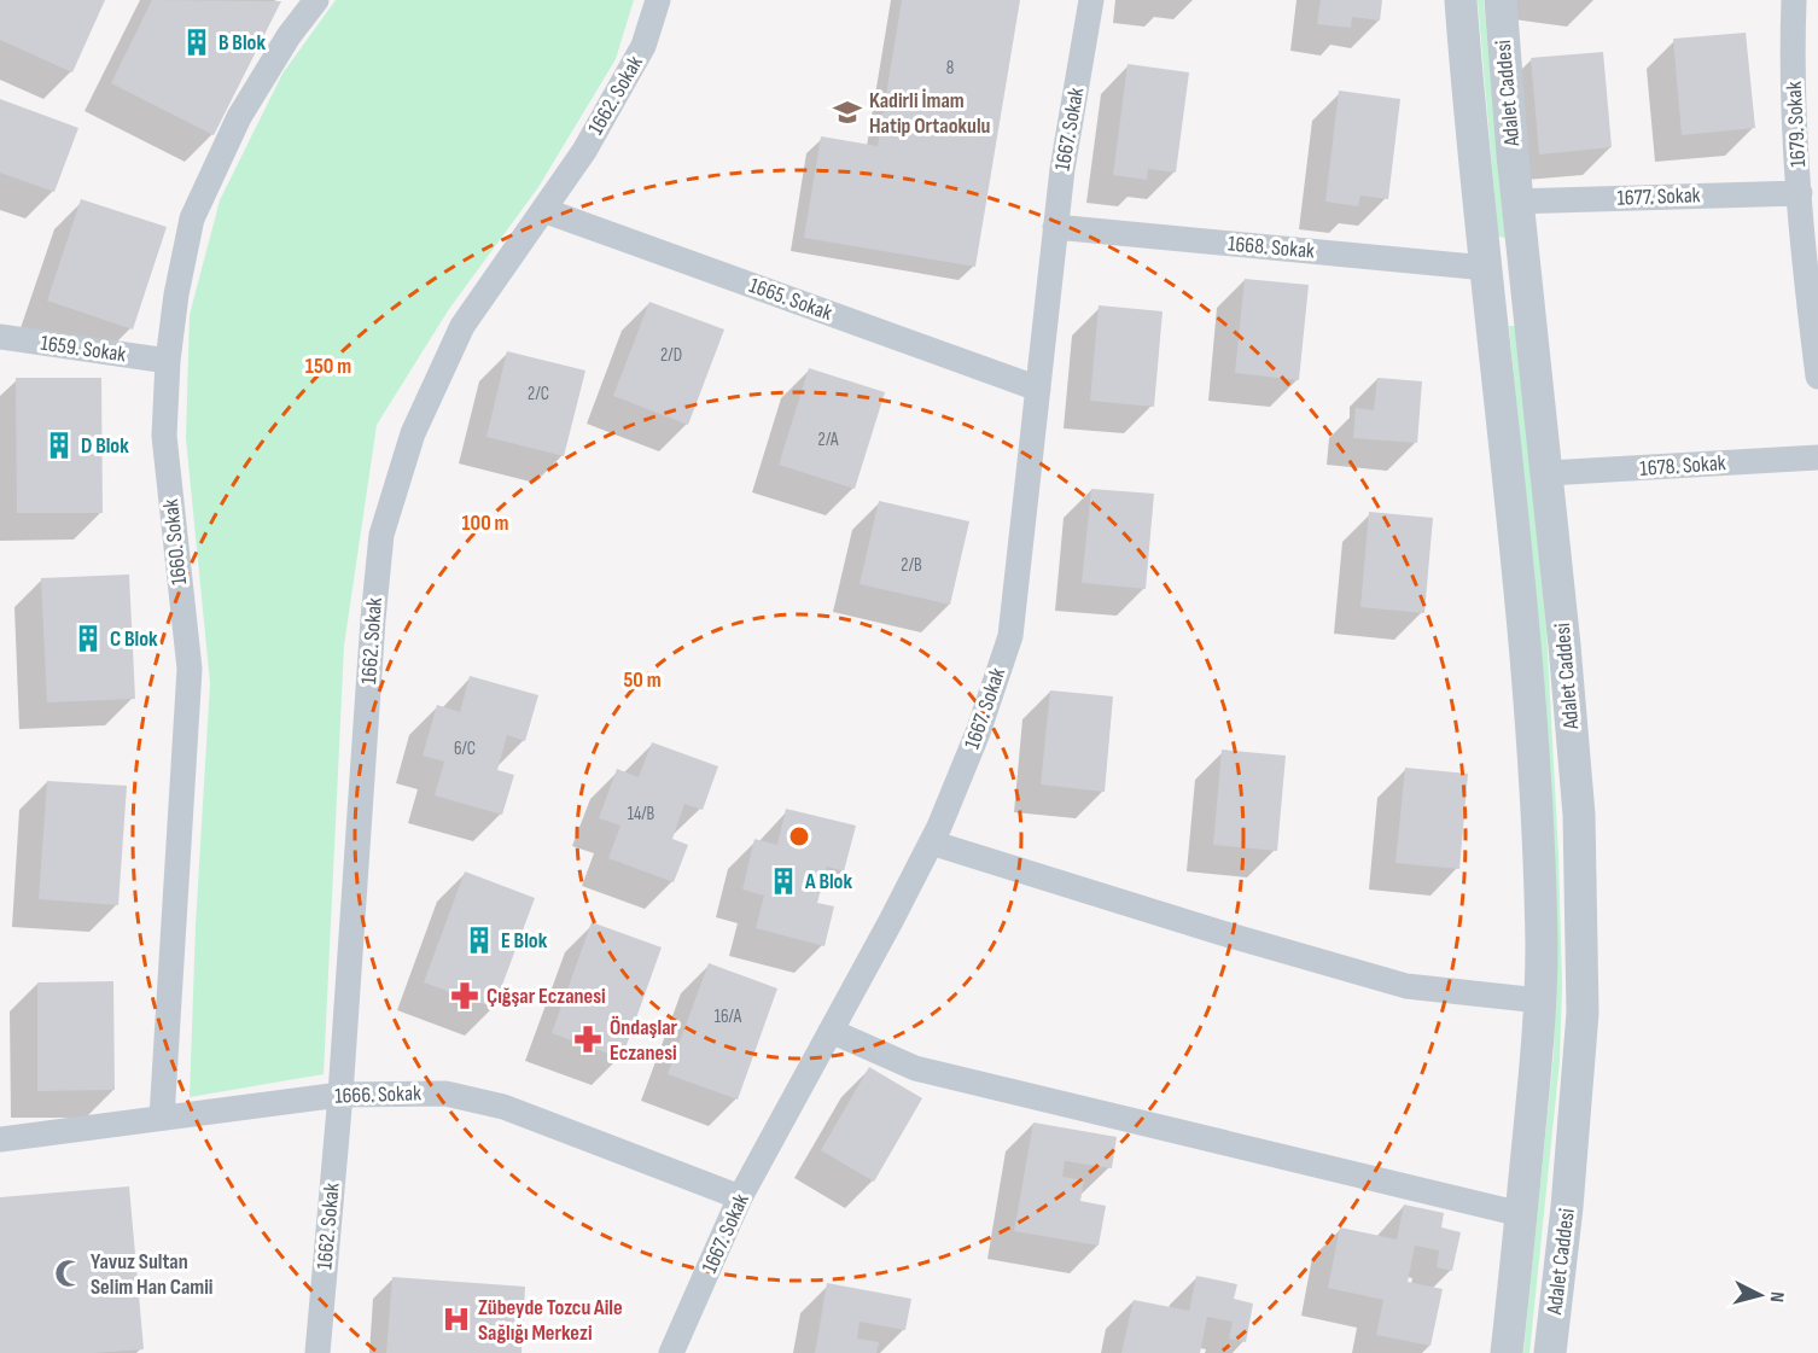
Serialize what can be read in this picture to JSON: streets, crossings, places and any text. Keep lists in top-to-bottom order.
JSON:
{
  "streets": {
    "street": [
      "Adalet Caddesi",
      "1662. Sokak",
      "1679. Sokak",
      "1667. Sokak",
      "1677. Sokak",
      "1668. Sokak",
      "1665. Sokak",
      "1659. Sokak",
      "1678. Sokak",
      "1660. Sokak",
      "1666. Sokak"
    ]
  },
  "crossings": [
    ["Adalet Caddesi", "1677. Sokak"],
    ["Adalet Caddesi", "1678. Sokak"],
    ["1662. Sokak", "1665. Sokak"],
    ["1662. Sokak", "1666. Sokak"],
    ["1679. Sokak", "1677. Sokak"],
    ["1667. Sokak", "1668. Sokak"],
    ["1667. Sokak", "1665. Sokak"],
    ["1667. Sokak", "1666. Sokak"],
    ["1659. Sokak", "1660. Sokak"],
    ["1660. Sokak", "1666. Sokak"]
  ],
  "places": {
    "building": [
      "B Blok",
      "D Blok",
      "C Blok",
      "A Blok",
      "E Blok"
    ],
    "school or university": ["Kadirli İmam Hatip Ortaokulu"],
    "pharmacy": ["Çığşar Eczanesi", "Öndaşlar Eczanesi"],
    "mosque": ["Yavuz Sultan Selim Han Camii"],
    "hospital": ["Zübeyde Tozcu Aile Sağlığı Merkezi"]
  },
  "house_numbers": [
    "8",
    "2/D",
    "2/C",
    "2/A",
    "2/B",
    "6/C",
    "14/B",
    "16/A"
  ],
  "north": "right",
  "rings": ["150 m", "100 m", "50 m"]
}
